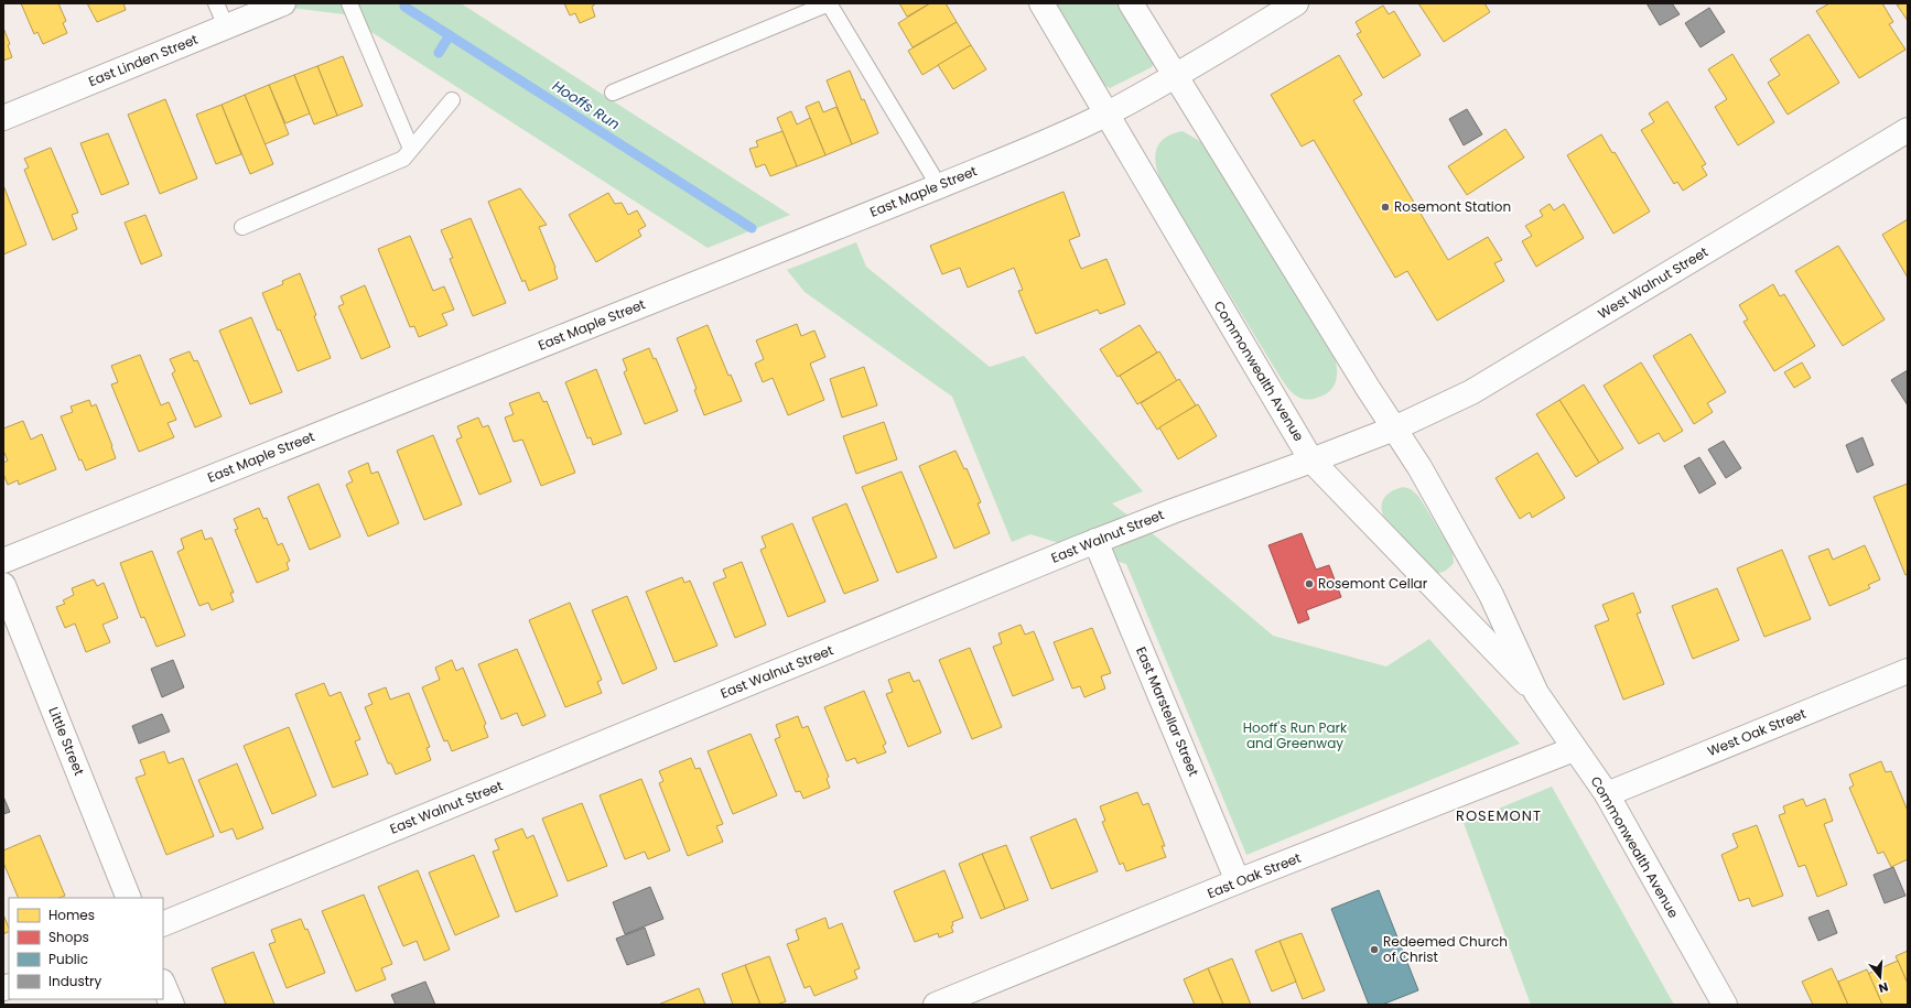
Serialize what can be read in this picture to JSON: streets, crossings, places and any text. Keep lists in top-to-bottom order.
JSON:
{
  "streets": {
    "street": [
      "East Linden Street",
      "East Maple Street",
      "West Walnut Street",
      "Commonwealth Avenue",
      "East Walnut Street",
      "East Marstellar Street",
      "West Oak Street",
      "Little Street",
      "East Oak Street"
    ]
  },
  "crossings": [
    ["East Maple Street", "Commonwealth Avenue"],
    ["West Walnut Street", "Commonwealth Avenue"],
    ["West Walnut Street", "East Walnut Street"],
    ["Commonwealth Avenue", "East Walnut Street"],
    ["Commonwealth Avenue", "West Oak Street"],
    ["Commonwealth Avenue", "East Oak Street"],
    ["East Walnut Street", "East Marstellar Street"],
    ["East Marstellar Street", "East Oak Street"]
  ],
  "districts": ["ROSEMONT"],
  "water": ["Hooffs Run"],
  "parks": ["Hooff's Run Park and Greenway"],
  "places": ["Rosemont Station", "Rosemont Cellar", "Redeemed Church of Christ"],
  "legend": [
    "Homes",
    "Shops",
    "Public",
    "Industry"
  ],
  "north": "bottom"
}
